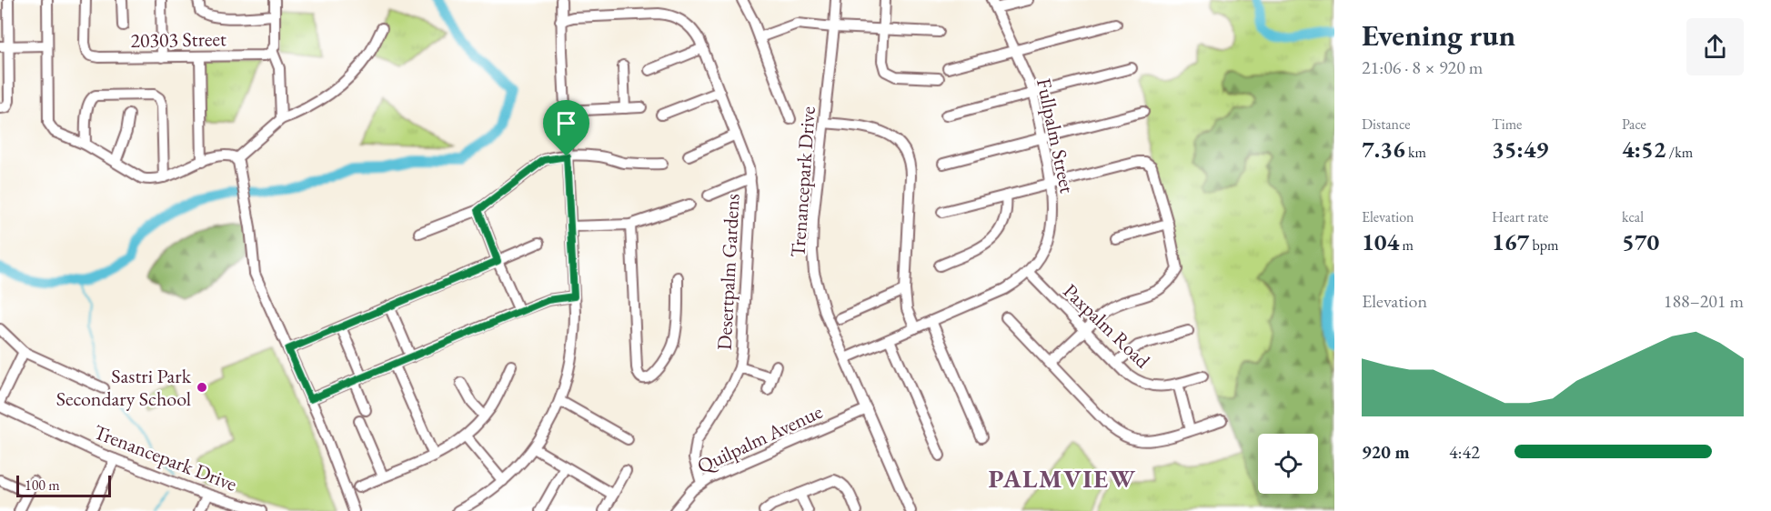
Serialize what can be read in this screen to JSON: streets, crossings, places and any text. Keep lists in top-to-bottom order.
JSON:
{
  "streets": {
    "street": [
      "20303 Street",
      "Fullpalm Street",
      "Trenancepark Drive",
      "Desertpalm Gardens",
      "Paxpalm Road",
      "Quilpalm Avenue"
    ]
  },
  "crossings": [
    ["Fullpalm Street", "Trenancepark Drive"],
    ["Fullpalm Street", "Paxpalm Road"],
    ["Trenancepark Drive", "Quilpalm Avenue"],
    ["Desertpalm Gardens", "Quilpalm Avenue"]
  ],
  "districts": ["PALMVIEW"],
  "places": ["Sastri Park Secondary School"],
  "scale_bar": "100 m",
  "page": {
    "heading": ["Evening run", "21:06 · 8 × 920 m"],
    "stats": [
      ["Distance", "7.36 km"],
      ["Time", "35:49"],
      ["Pace", "4:52 /km"],
      ["Elevation", "104 m"],
      ["Heart rate", "167 bpm"],
      ["kcal", "570"]
    ],
    "chart": ["Elevation", "188–201 m"],
    "list": [
      {
        "name": "920 m",
        "note": "4:42"
      }
    ],
    "scale": "100 m"
  }
}
